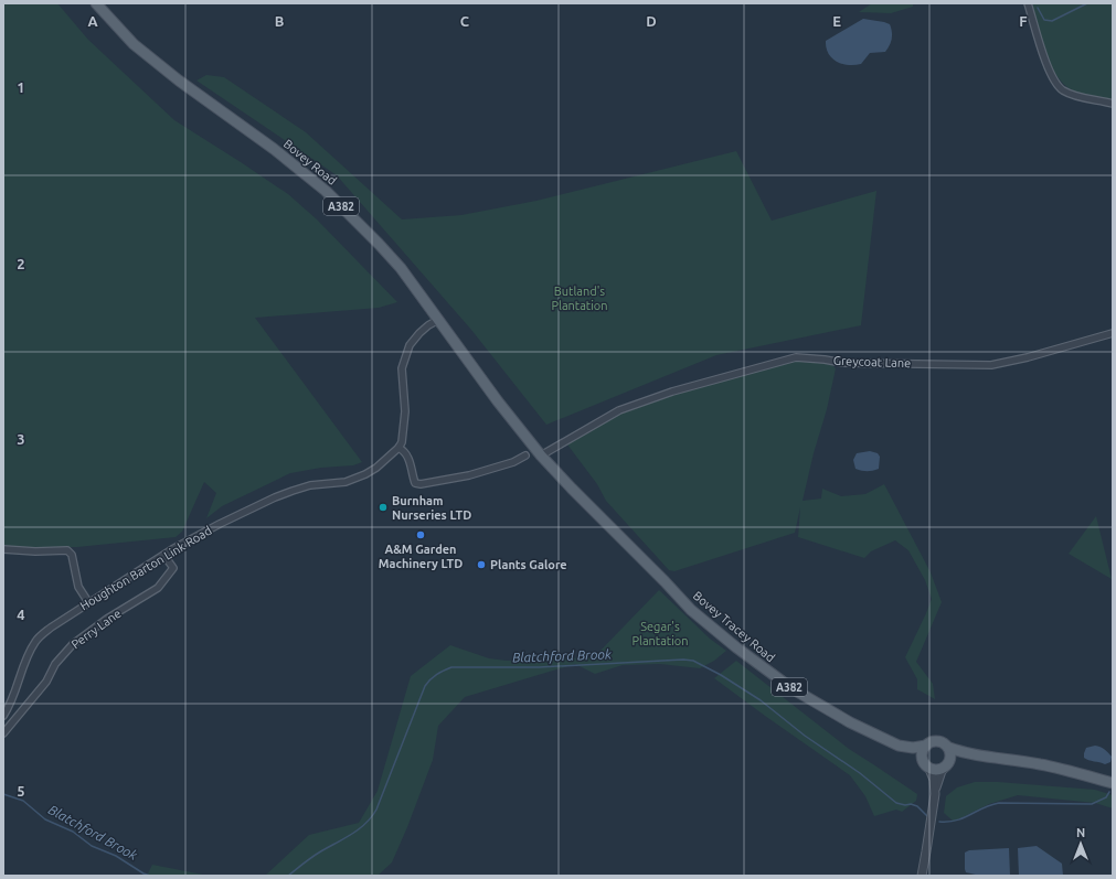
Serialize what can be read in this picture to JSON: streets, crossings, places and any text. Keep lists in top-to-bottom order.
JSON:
{
  "streets": {
    "main road": ["Bovey Road", "A382", "Bovey Tracey Road"],
    "street": ["Greycoat Lane", "Houghton Barton Link Road", "Perry Lane"]
  },
  "crossings": [
    ["Bovey Road", "Greycoat Lane"],
    ["Bovey Road", "Bovey Tracey Road"],
    ["Greycoat Lane", "Bovey Tracey Road"],
    ["Houghton Barton Link Road", "Perry Lane"]
  ],
  "water": ["Blatchford Brook"],
  "parks": ["Butland's Plantation", "Segar's Plantation"],
  "places": ["Burnham Nurseries LTD", "A&M Garden Machinery LTD", "Plants Galore"],
  "north": "top",
  "grid": {
    "columns": [
      "A",
      "B",
      "C",
      "D",
      "E",
      "F"
    ],
    "rows": [
      "1",
      "2",
      "3",
      "4",
      "5"
    ]
  }
}
